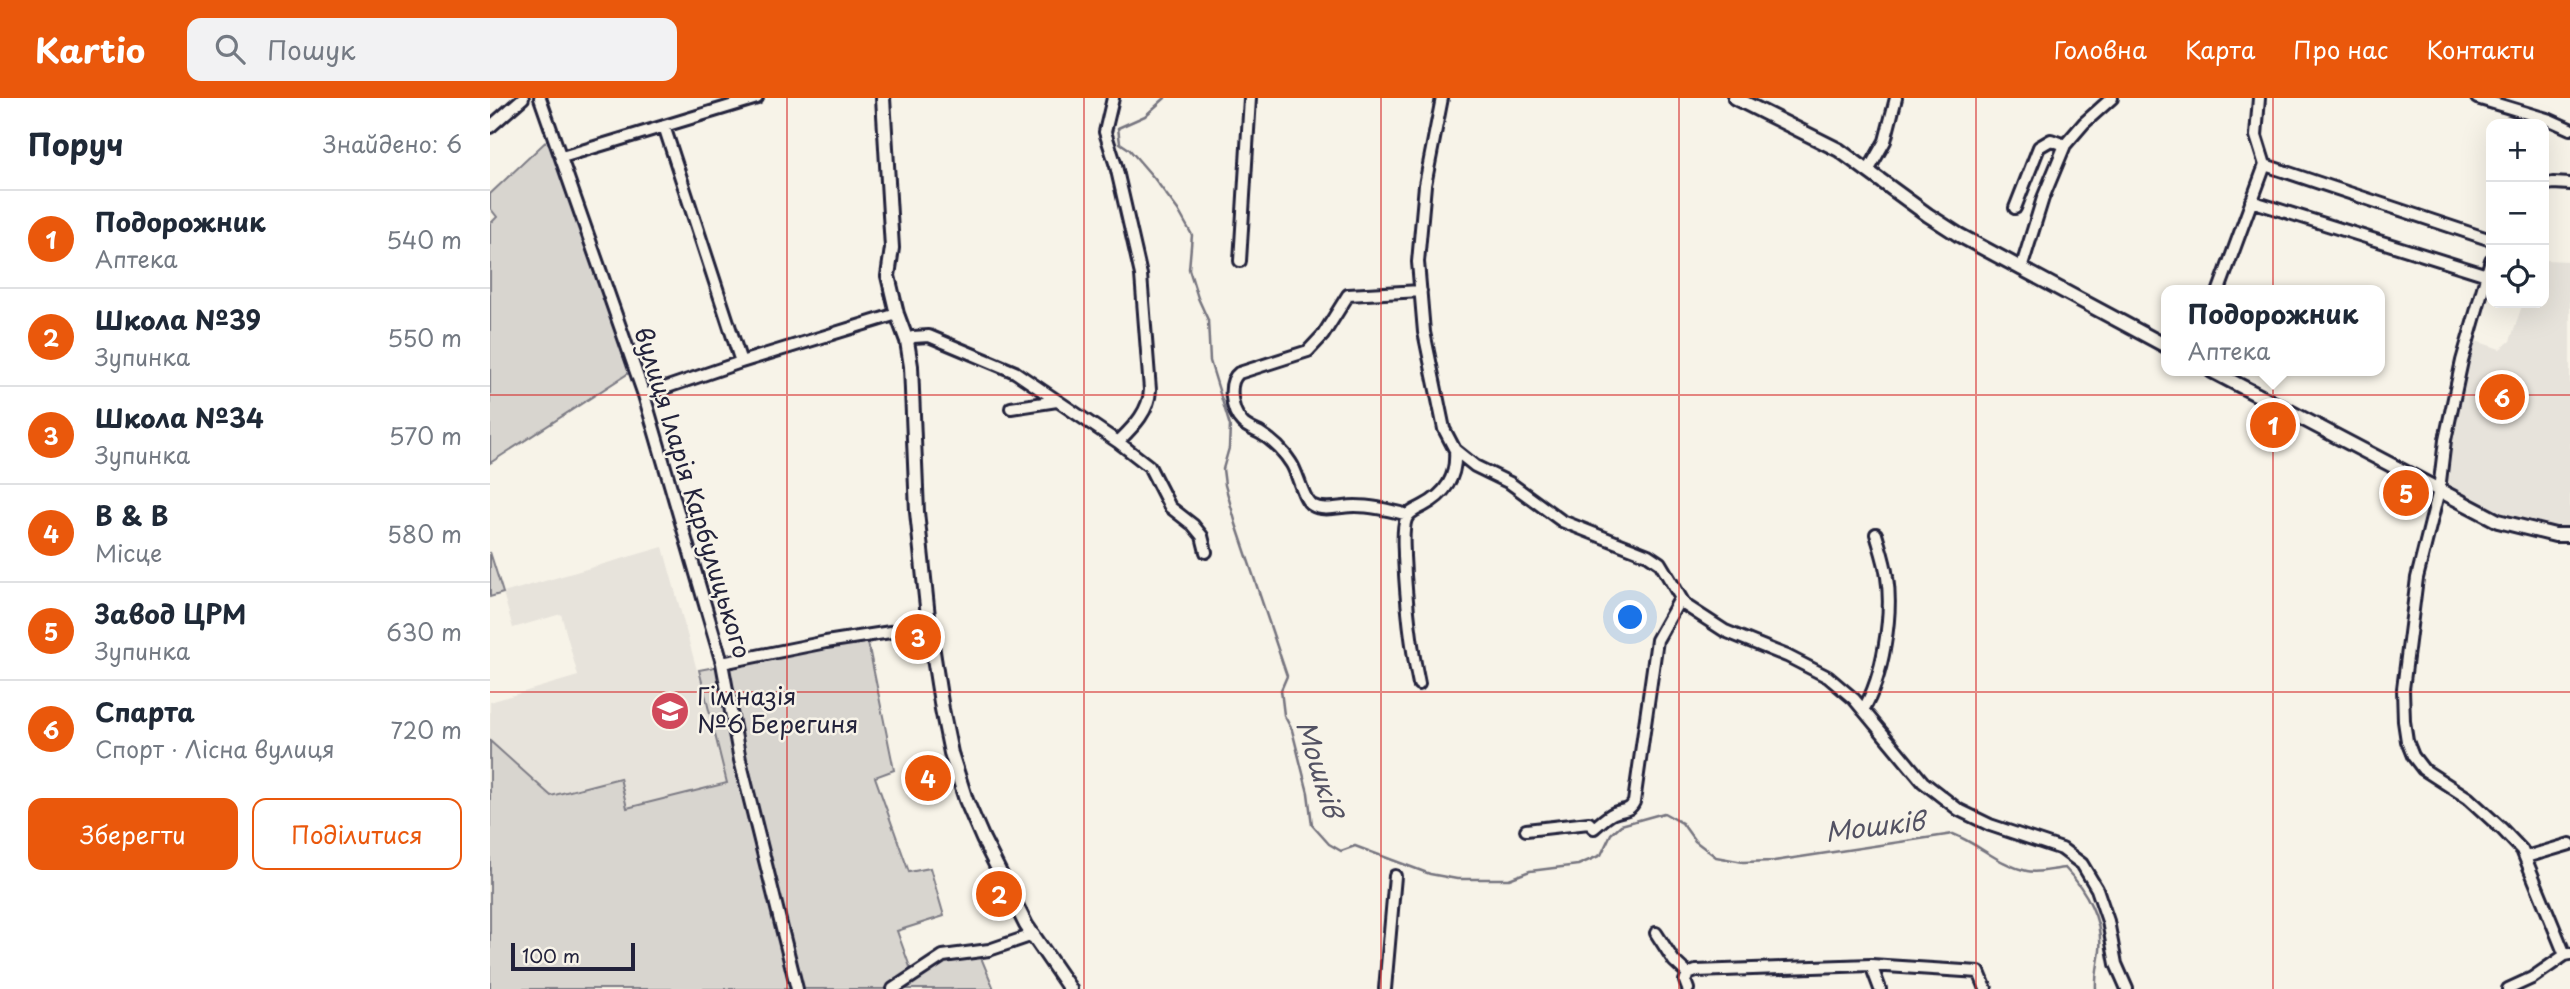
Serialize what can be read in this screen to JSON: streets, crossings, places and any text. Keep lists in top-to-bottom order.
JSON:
{
  "streets": {
    "street": ["вулиця Іларія Карбулицького"]
  },
  "water": ["Мошків"],
  "places": {
    "school or university": ["Гімназія №6 Берегиня"]
  },
  "scale_bar": "100 m",
  "page": {
    "header": "Kartio",
    "search": "Пошук",
    "nav": [
      "Головна",
      "Карта",
      "Про нас",
      "Контакти"
    ],
    "heading": ["Поруч", "Знайдено: 6"],
    "map_buttons": ["+", "−"],
    "list": [
      {
        "mark": "1",
        "name": "Подорожник",
        "note": "Аптека",
        "value": "540 m"
      },
      {
        "mark": "2",
        "name": "Школа №39",
        "note": "Зупинка",
        "value": "550 m"
      },
      {
        "mark": "3",
        "name": "Школа №34",
        "note": "Зупинка",
        "value": "570 m"
      },
      {
        "mark": "4",
        "name": "B & B",
        "note": "Місце",
        "value": "580 m"
      },
      {
        "mark": "5",
        "name": "Завод ЦРМ",
        "note": "Зупинка",
        "value": "630 m"
      },
      {
        "mark": "6",
        "name": "Спарта",
        "note": "Спорт · Лісна вулиця",
        "value": "720 m"
      }
    ],
    "popup": ["Подорожник", "Аптека"],
    "pins": [
      "6",
      "1",
      "5",
      "3",
      "4",
      "2"
    ],
    "buttons": ["Зберегти", "Поділитися"],
    "scale": "100 m"
  }
}
